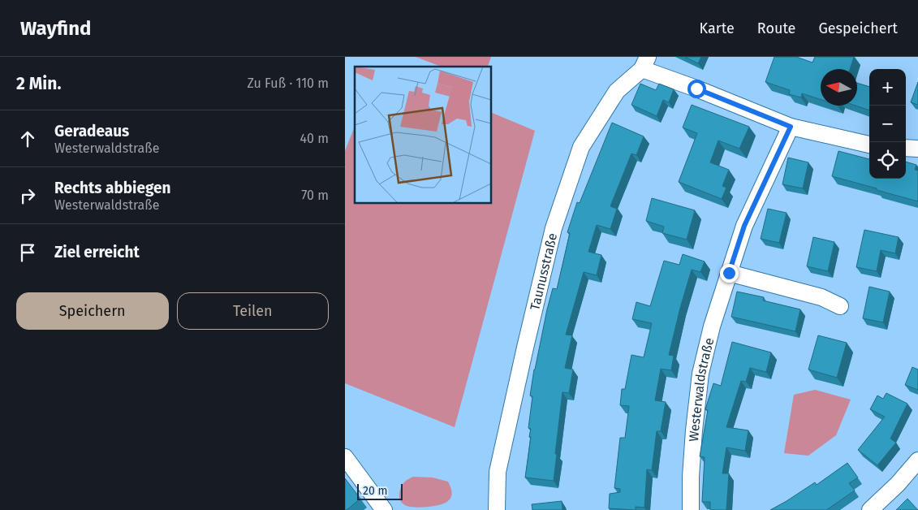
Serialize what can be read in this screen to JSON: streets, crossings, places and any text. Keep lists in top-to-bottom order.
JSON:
{
  "streets": {
    "street": ["Taunusstraße", "Westerwaldstraße"]
  },
  "scale_bar": "20 m",
  "north": "left",
  "page": {
    "header": "Wayfind",
    "nav": ["Karte", "Route", "Gespeichert"],
    "heading": ["2 Min.", "Zu Fuß · 110 m"],
    "map_buttons": ["+", "−"],
    "list": [
      ["Geradeaus", "Westerwaldstraße", "40 m"],
      ["Rechts abbiegen", "Westerwaldstraße", "70 m"],
      "Ziel erreicht"
    ],
    "buttons": ["Speichern", "Teilen"],
    "scale": "20 m"
  }
}
